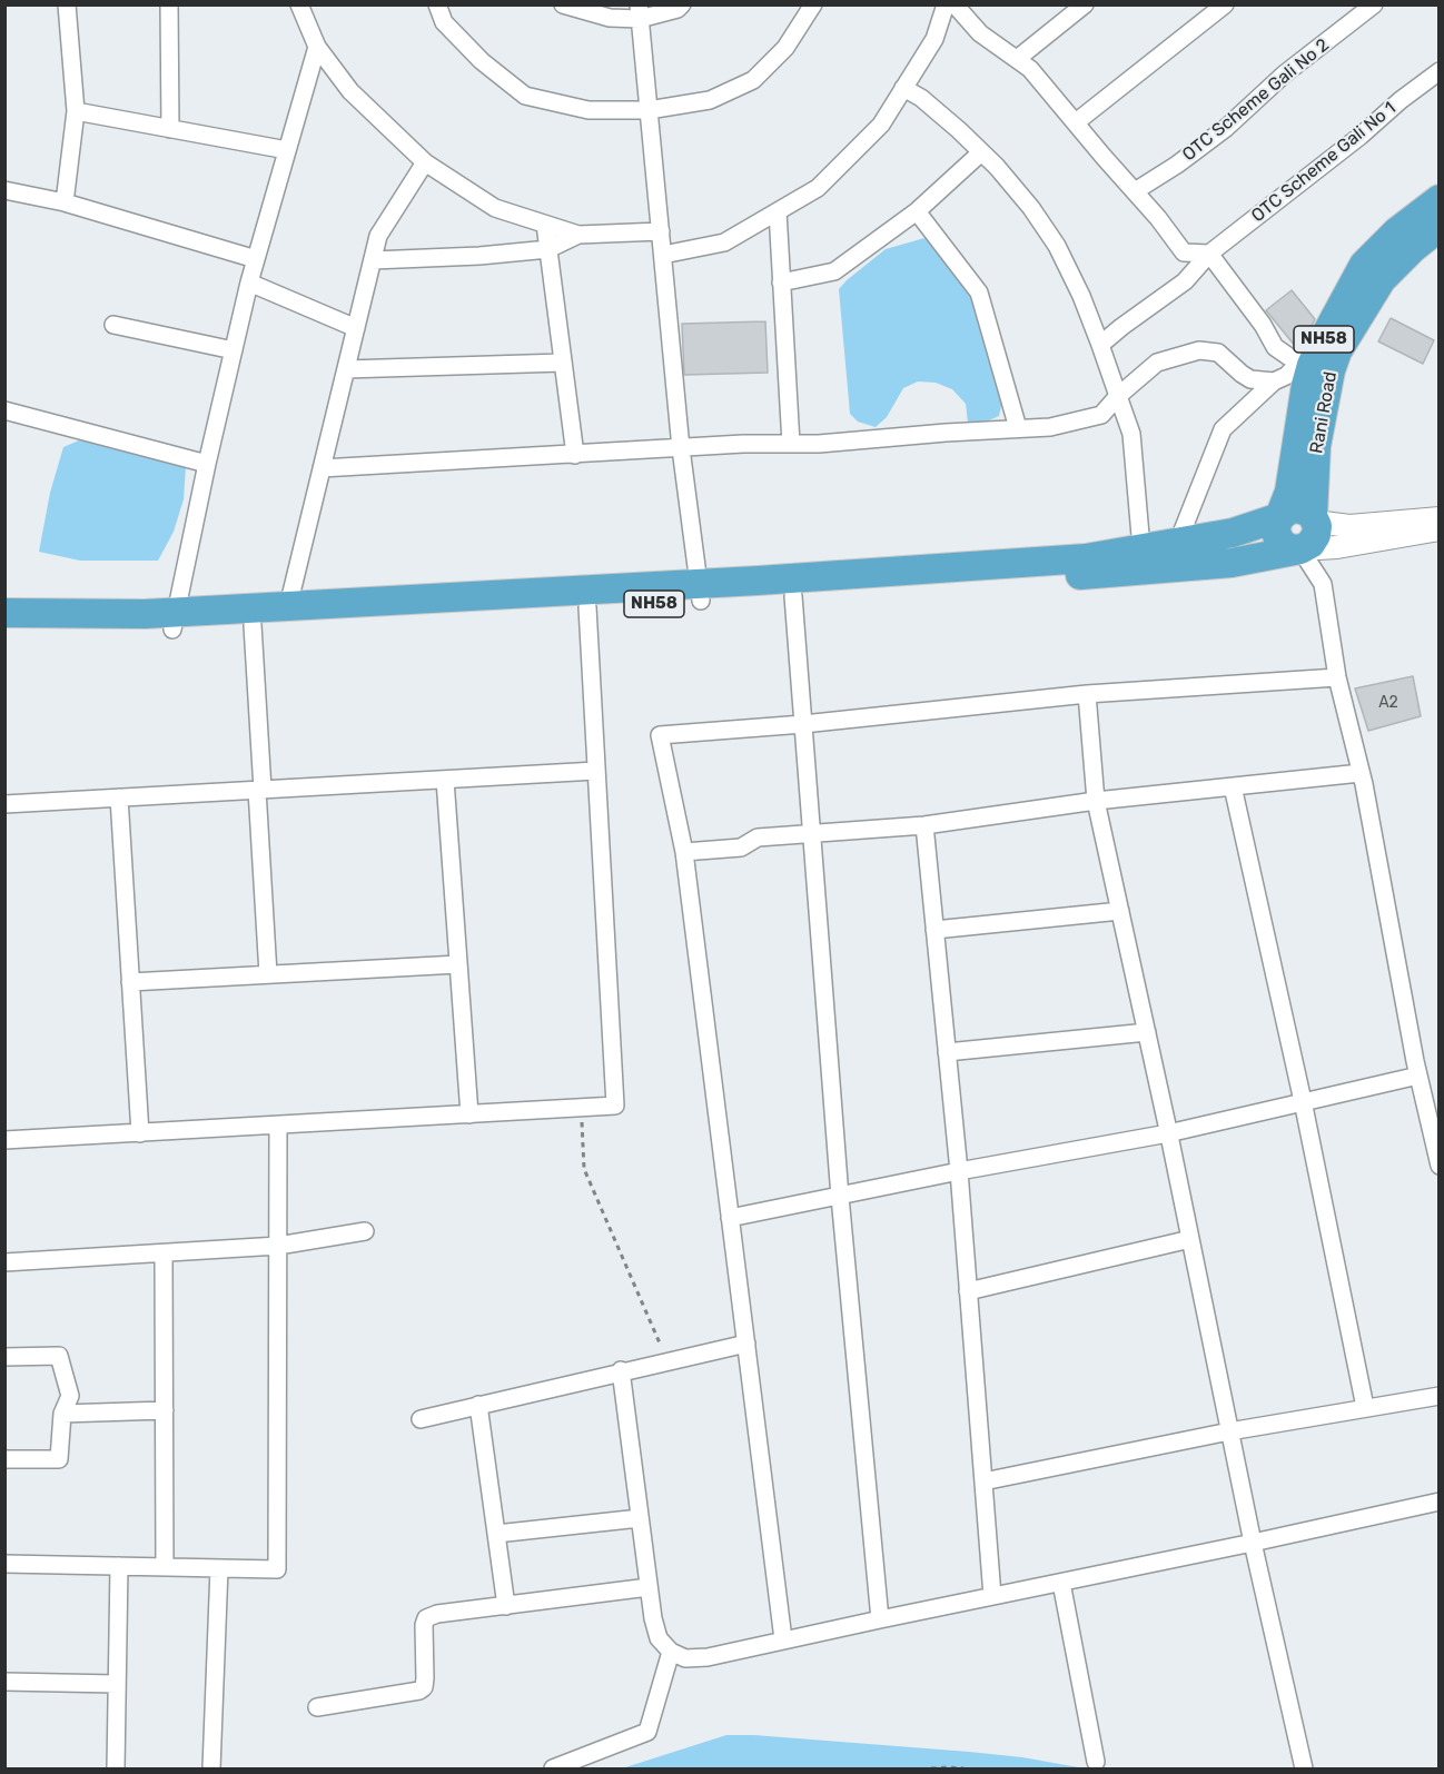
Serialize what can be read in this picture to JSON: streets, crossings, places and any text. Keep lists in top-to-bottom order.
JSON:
{
  "streets": {
    "highway": ["NH58", "Rani Road"],
    "street": ["OTC Scheme Gali No 2", "OTC Scheme Gali No 1"]
  },
  "crossings": [
    ["NH58", "Rani Road"]
  ],
  "house_numbers": ["A2"]
}
